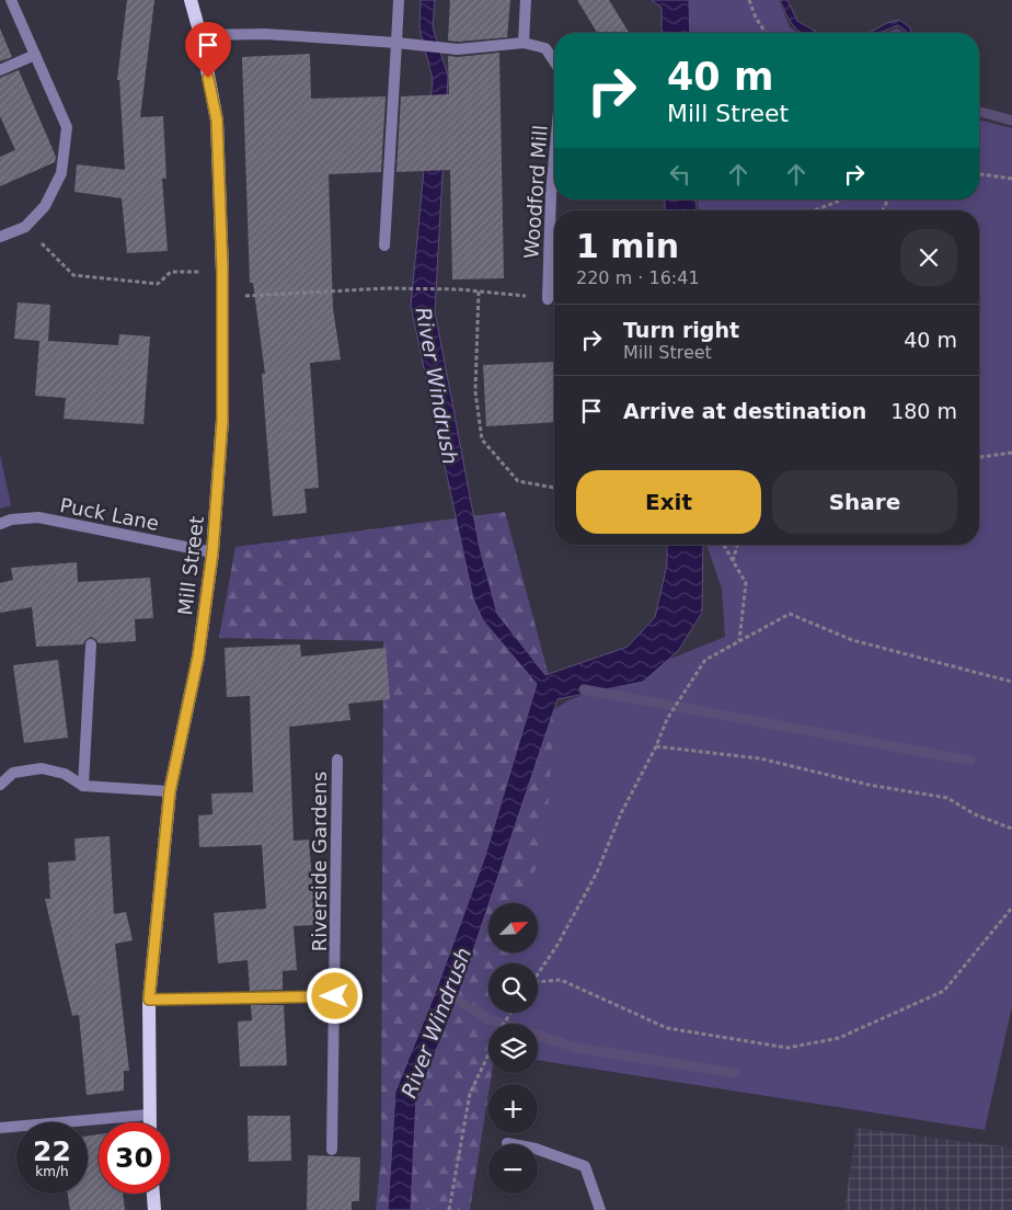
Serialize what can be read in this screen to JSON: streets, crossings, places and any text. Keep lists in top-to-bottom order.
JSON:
{
  "streets": {
    "main road": ["Mill Street"],
    "street": ["Woodford Mill", "Puck Lane", "Riverside Gardens"]
  },
  "crossings": [
    ["Puck Lane", "Mill Street"]
  ],
  "water": ["River Windrush"],
  "north": "top right",
  "page": {
    "turn": ["40 m", "Mill Street"],
    "heading": ["1 min", "220 m · 16:41"],
    "list": [
      {
        "name": "Turn right",
        "note": "Mill Street",
        "value": "40 m"
      },
      {
        "name": "Arrive at destination",
        "value": "180 m"
      }
    ],
    "buttons": ["Exit", "Share"],
    "map_buttons": ["+", "−"],
    "speed": "22 km/h",
    "limit": "30"
  }
}
